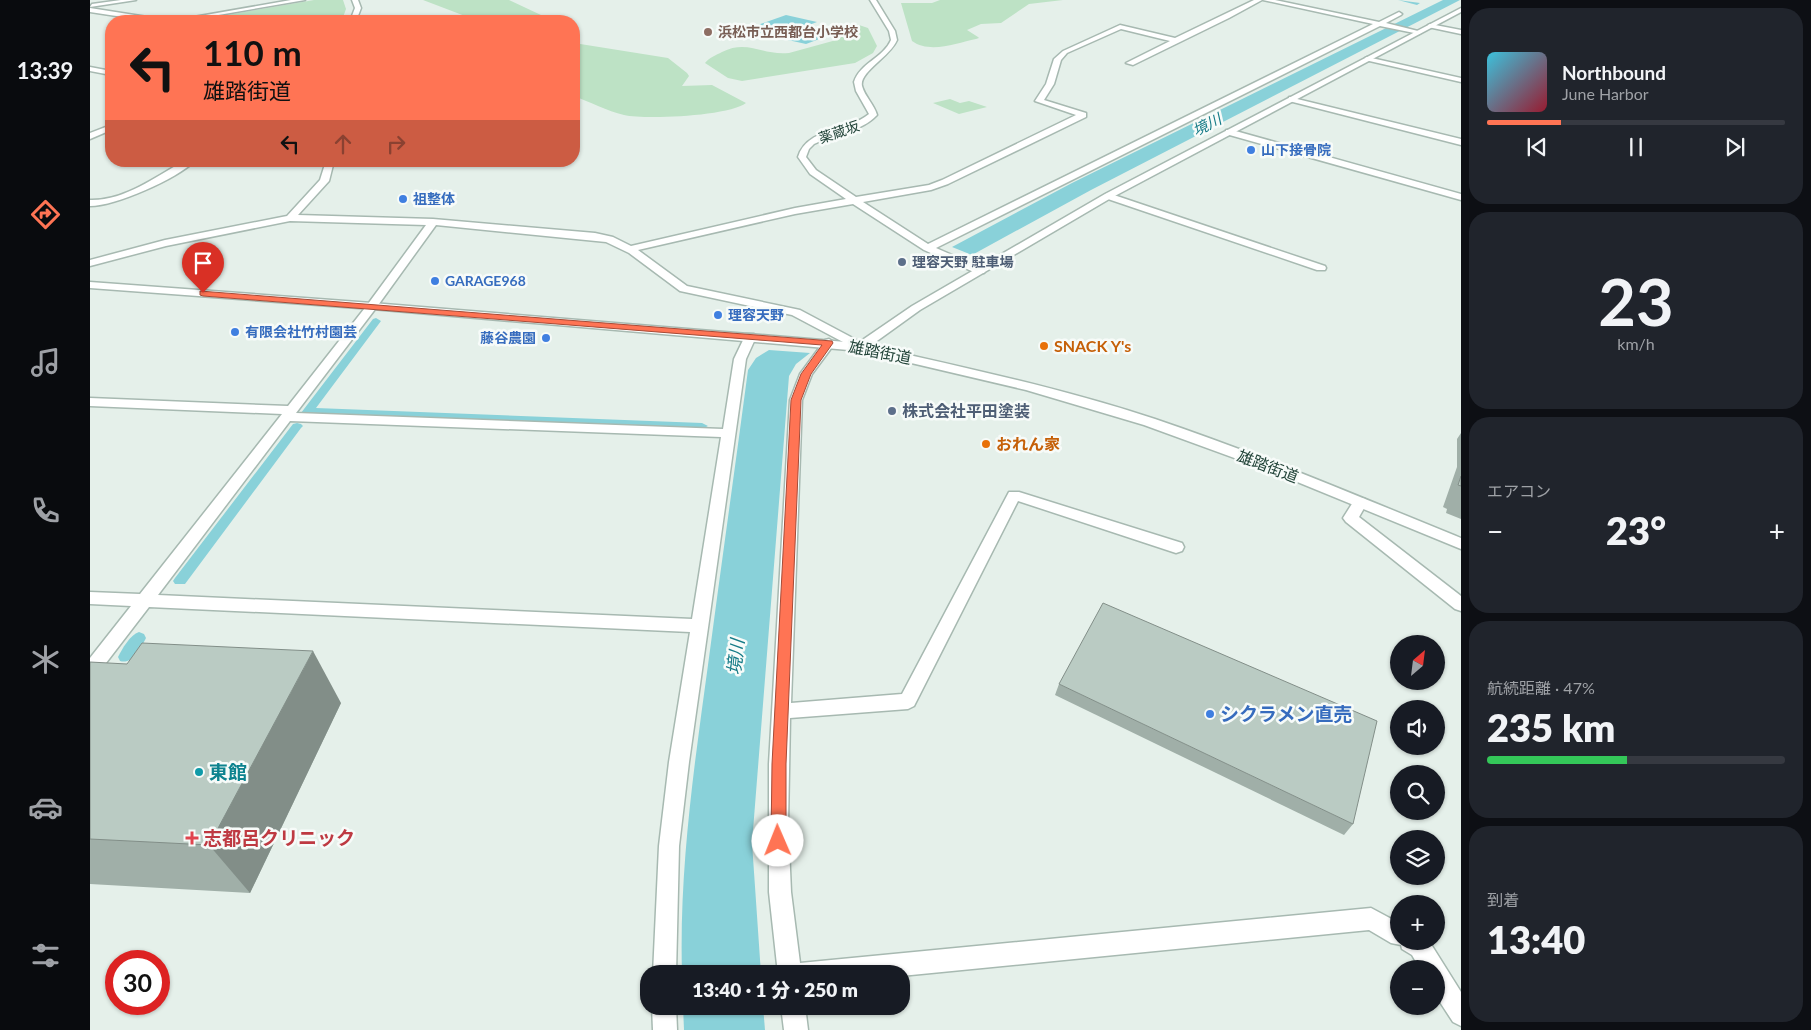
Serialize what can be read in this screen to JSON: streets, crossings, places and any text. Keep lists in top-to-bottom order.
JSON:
{
  "streets": {
    "street": ["薬蔵坂", "雄踏街道"]
  },
  "water": ["境川"],
  "places": {
    "other": [
      "浜松市立西都台小学校",
      "山下接骨院",
      "祖整体",
      "理容天野 駐車場",
      "GARAGE968",
      "理容天野",
      "有限会社竹村園芸",
      "藤谷農園",
      "SNACK Y's",
      "株式会社平田塗装",
      "おれん家",
      "シクラメン直売",
      "東館"
    ],
    "health": ["志都呂クリニック"]
  },
  "north": "top right",
  "page": {
    "tabs": "13:39",
    "turn": ["110 m", "雄踏街道"],
    "song": ["Northbound", "June Harbor"],
    "tile": [
      ["23", "km/h"],
      "エアコン",
      ["航続距離 · 47%", "235 km"],
      ["到着", "13:40"]
    ],
    "heat": ["−", "23°", "+"],
    "map_buttons": ["+", "−"],
    "limit": "30",
    "trip": "13:40 · 1 分 · 250 m"
  }
}
